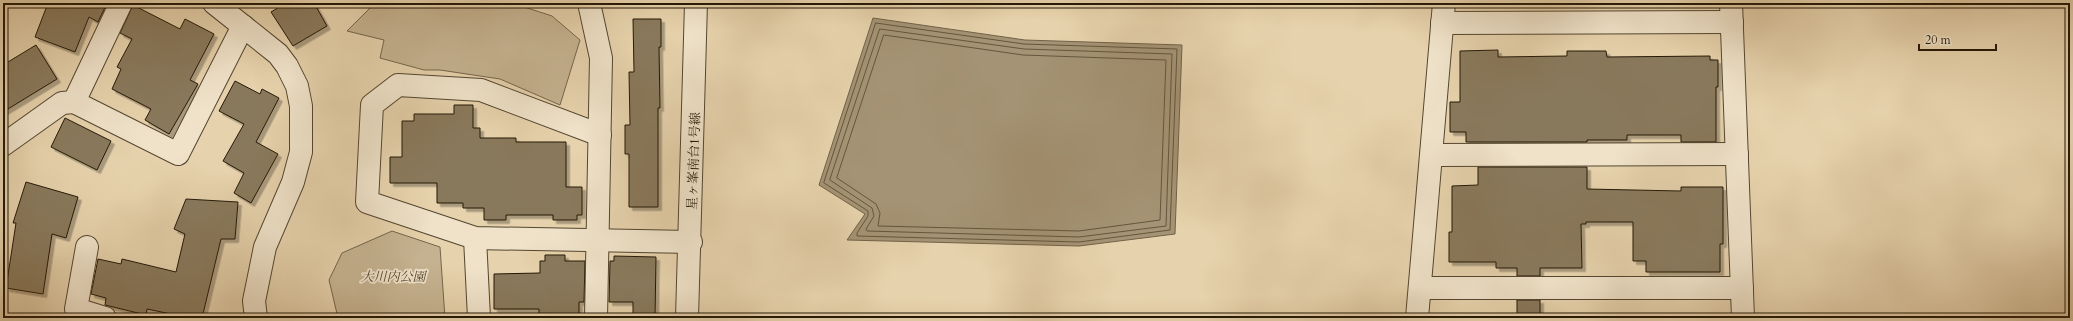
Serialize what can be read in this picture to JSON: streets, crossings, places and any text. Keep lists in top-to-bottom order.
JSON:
{
  "streets": {
    "street": ["星ヶ峯南台1号線"]
  },
  "parks": ["大川内公園"],
  "scale_bar": "20 m"
}
